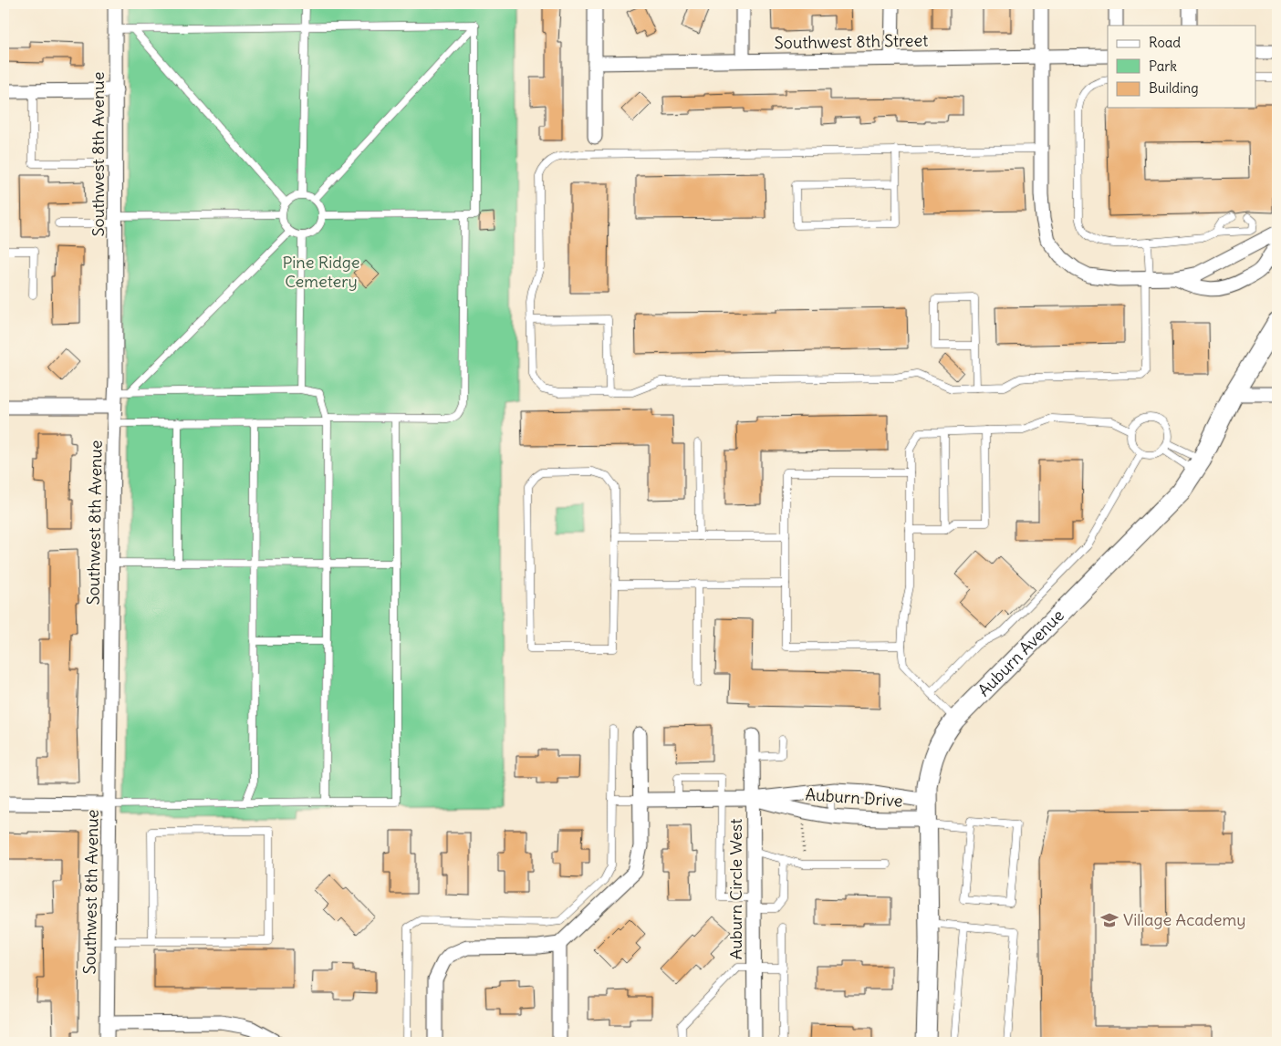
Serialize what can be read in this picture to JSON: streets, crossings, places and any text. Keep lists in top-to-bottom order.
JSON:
{
  "streets": {
    "street": [
      "Southwest 8th Street",
      "Southwest 8th Avenue",
      "Auburn Avenue",
      "Auburn Drive",
      "Auburn Circle West"
    ]
  },
  "crossings": [
    ["Auburn Avenue", "Auburn Drive"],
    ["Auburn Drive", "Auburn Circle West"]
  ],
  "parks": ["Pine Ridge Cemetery"],
  "places": {
    "school or university": ["Village Academy"]
  },
  "legend": ["Road", "Park", "Building"]
}
